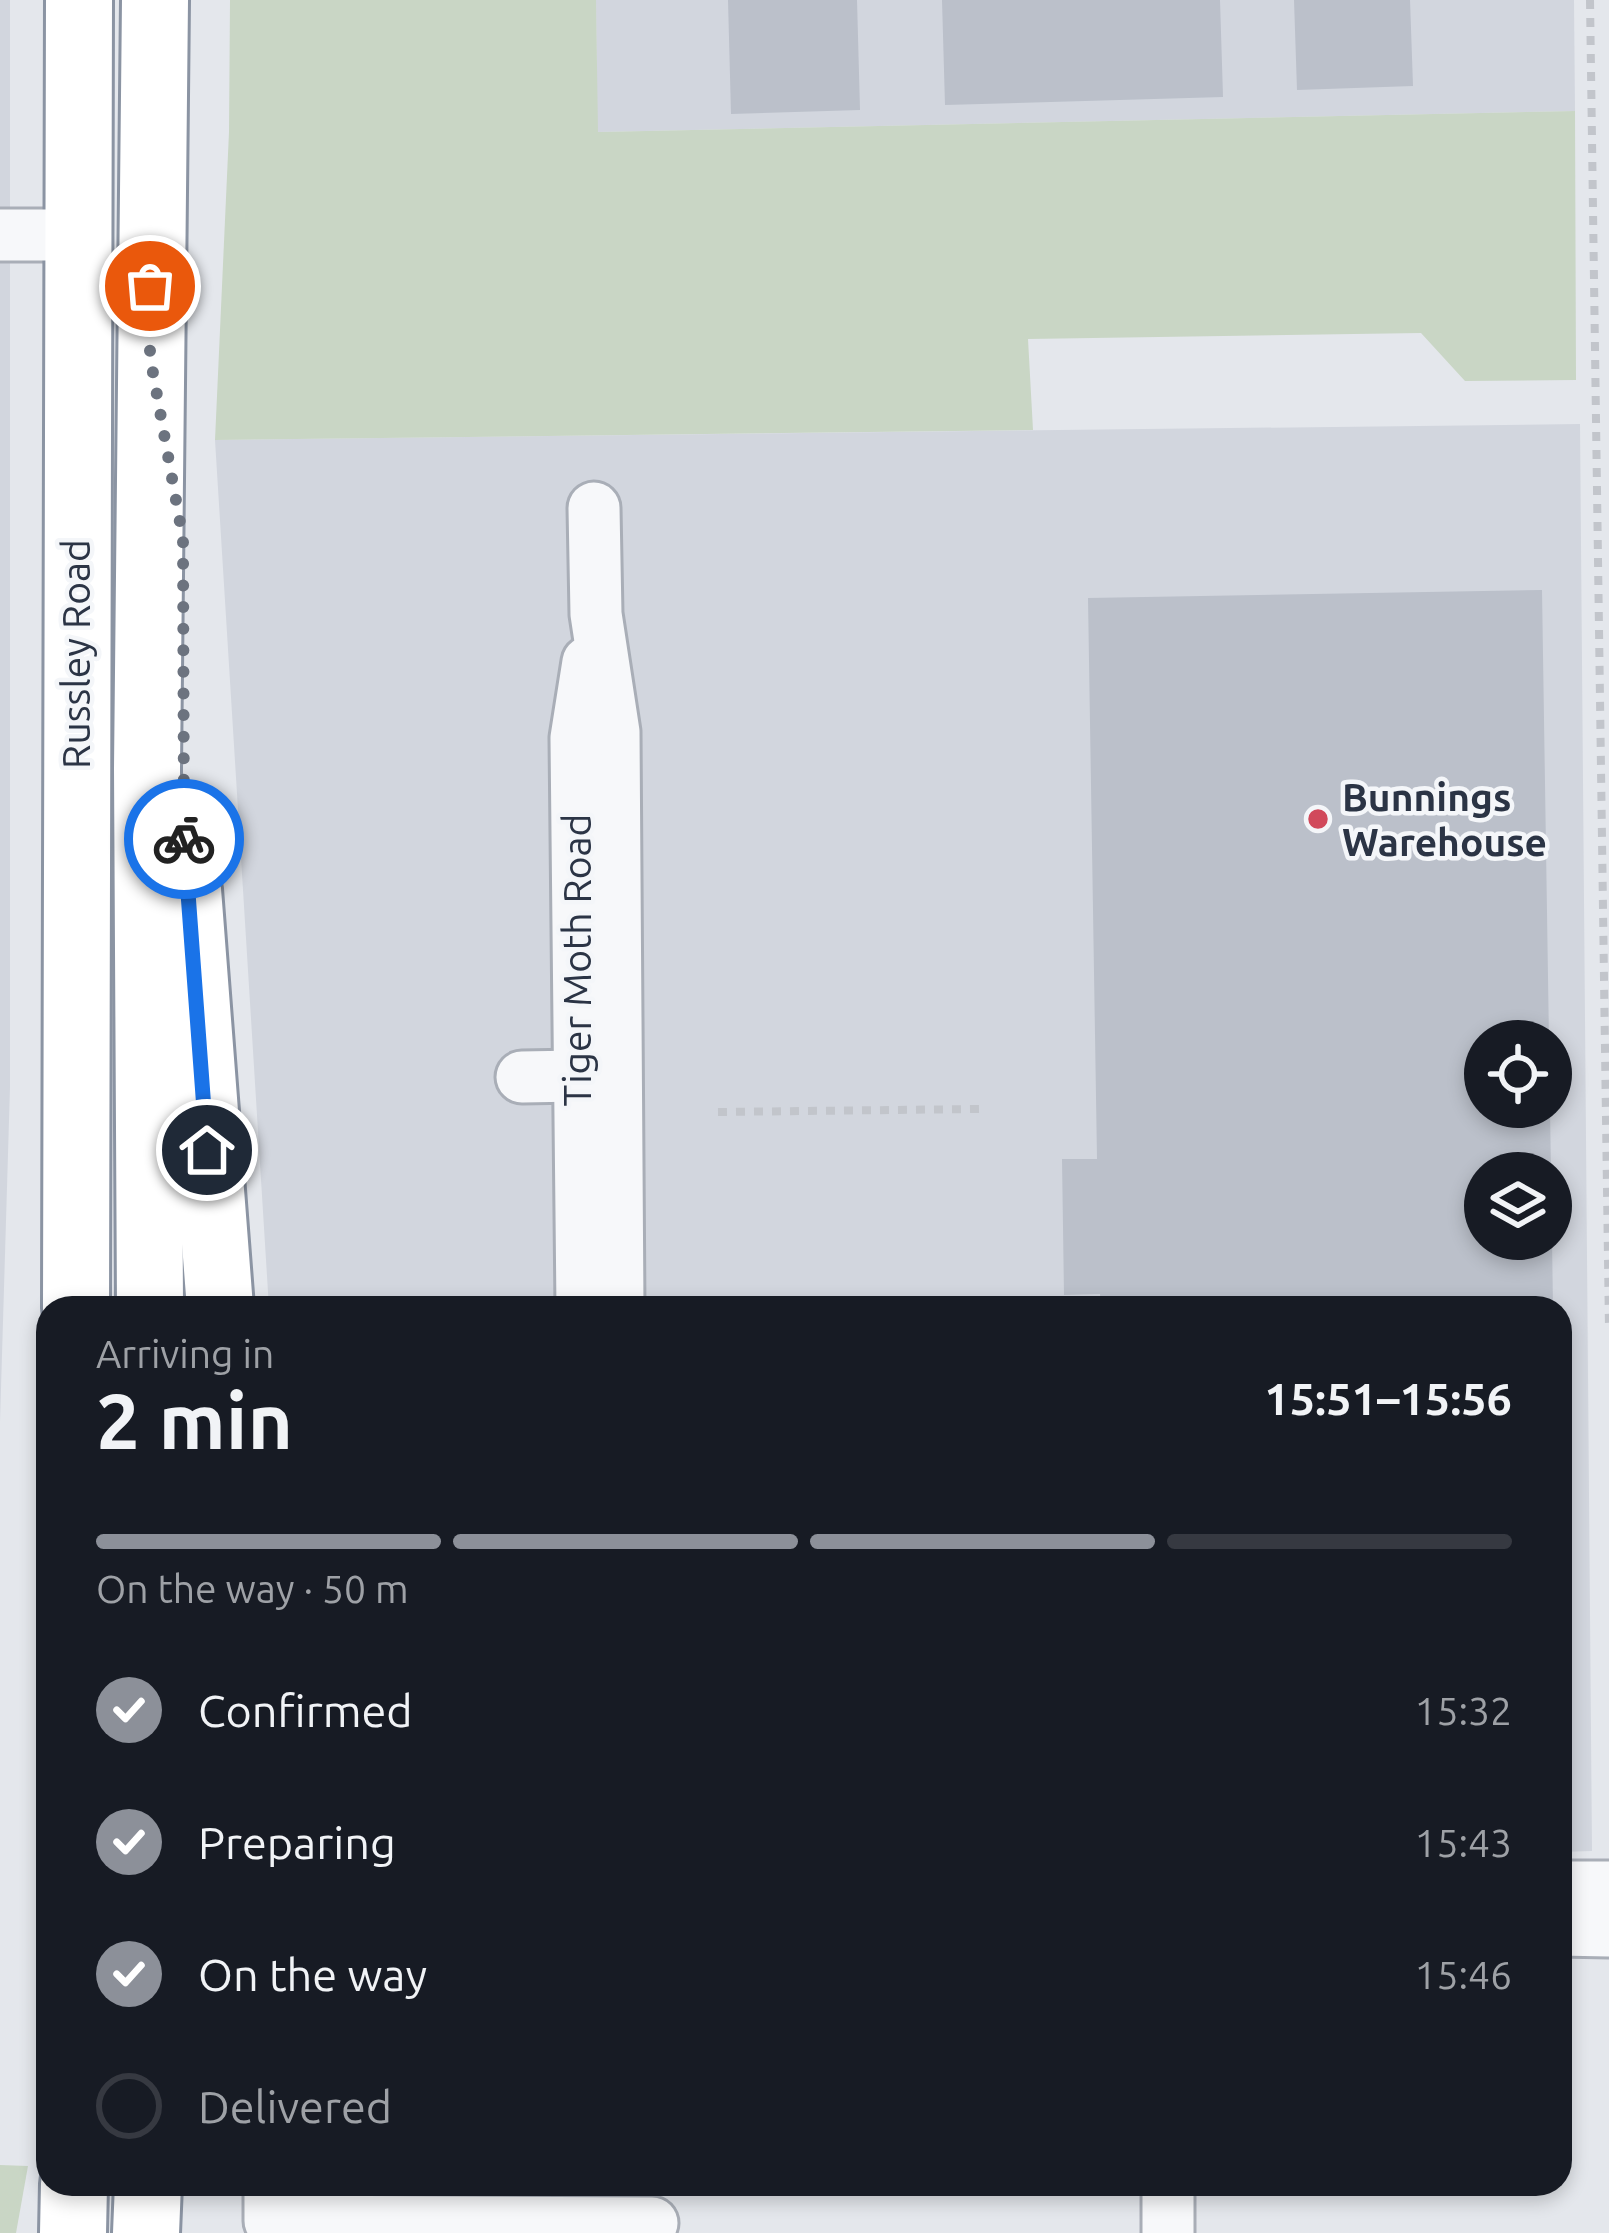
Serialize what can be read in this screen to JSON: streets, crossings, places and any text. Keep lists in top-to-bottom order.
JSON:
{
  "streets": {
    "highway": ["Russley Road"],
    "street": ["Tiger Moth Road"]
  },
  "places": ["Bunnings Warehouse"],
  "page": {
    "heading": ["2 min", "Arriving in", "15:51–15:56"],
    "bar": "On the way · 50 m",
    "list": [
      ["Confirmed", "15:32"],
      ["Preparing", "15:43"],
      ["On the way", "15:46"],
      "Delivered"
    ]
  }
}
